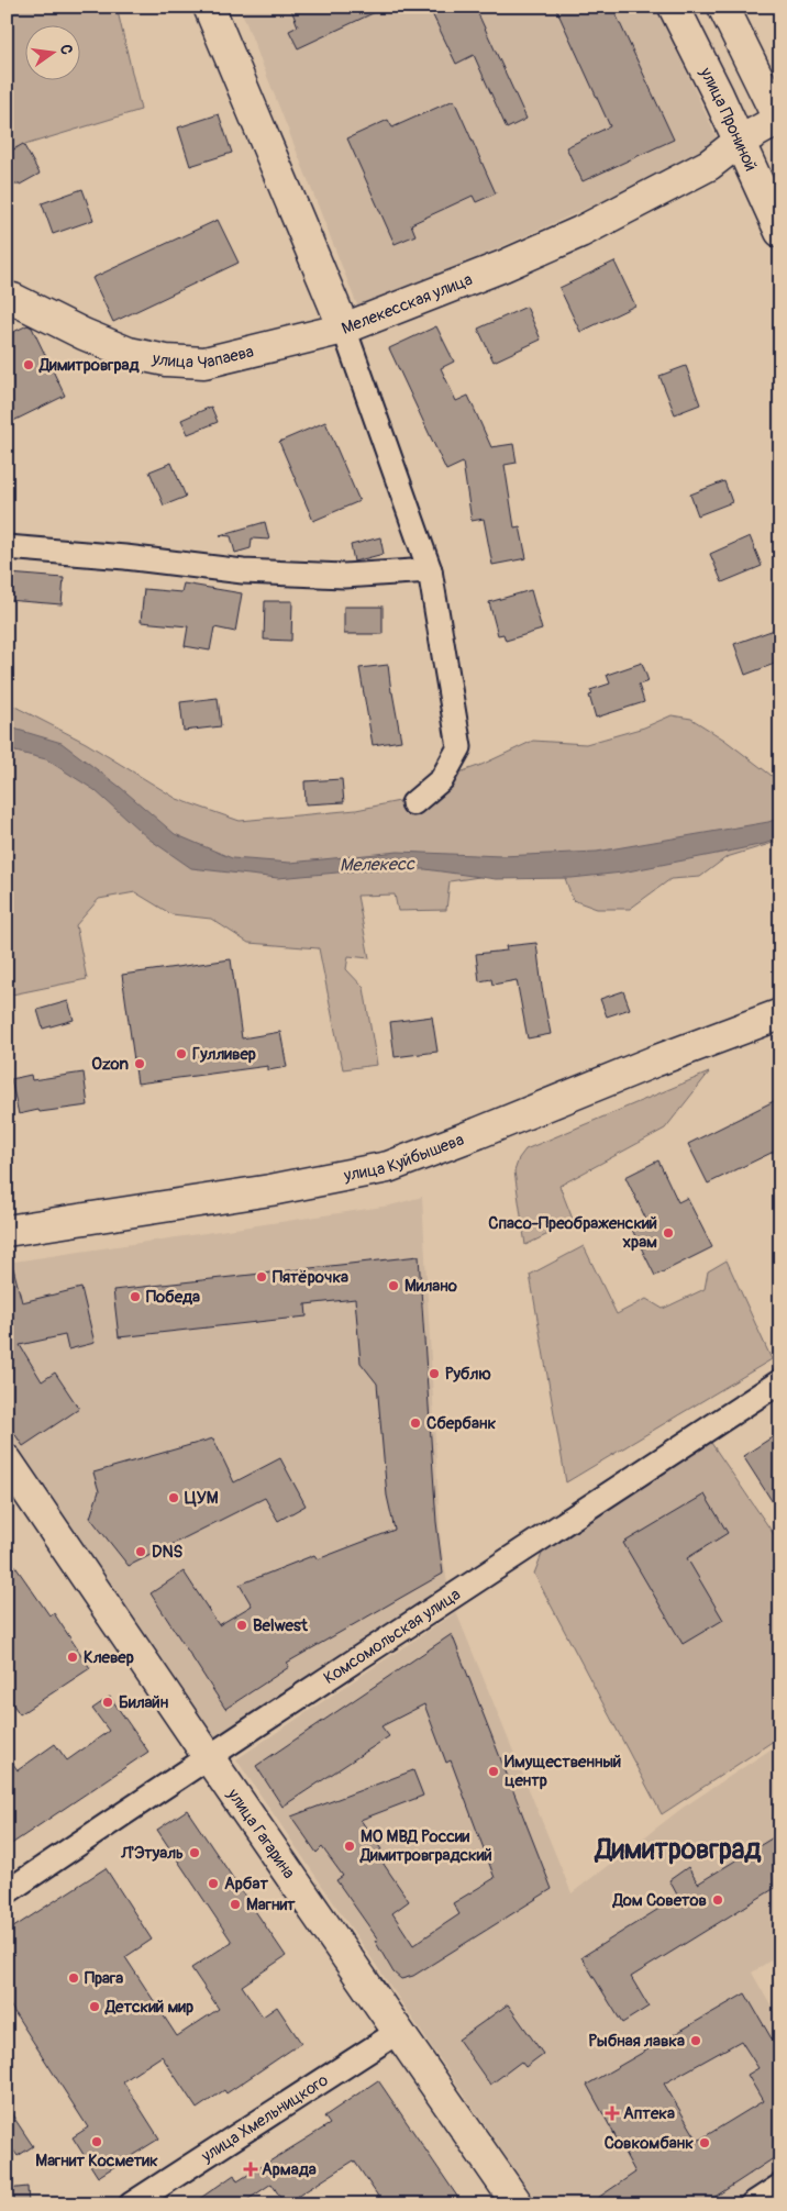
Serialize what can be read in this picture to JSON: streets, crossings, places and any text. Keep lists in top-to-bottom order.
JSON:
{
  "streets": {
    "main road": [
      "улица Прониной",
      "Мелекесская улица",
      "улица Чапаева",
      "улица Куйбышева",
      "улица Гагарина"
    ],
    "street": ["Комсомольская улица", "улица Хмельницкого"]
  },
  "crossings": [
    ["улица Прониной", "Мелекесская улица"],
    ["Мелекесская улица", "улица Чапаева"],
    ["Комсомольская улица", "улица Гагарина"],
    ["улица Гагарина", "улица Хмельницкого"]
  ],
  "districts": ["Димитровград"],
  "water": ["Мелекесс"],
  "places": {
    "other": [
      "Димитровград",
      "Гулливер",
      "Ozon",
      "Спасо-Преображенский храм",
      "Пятёрочка",
      "Милано",
      "Победа",
      "Рублю",
      "Сбербанк",
      "ЦУМ",
      "DNS",
      "Belwest",
      "Клевер",
      "Билайн",
      "Имущественный центр",
      "МО МВД России Димитровградский",
      "Л'Этуаль",
      "Арбат",
      "Дом Советов",
      "Магнит",
      "Прага",
      "Детский мир",
      "Рыбная лавка",
      "Магнит Косметик",
      "Совкомбанк"
    ],
    "health": ["Аптека", "Армада"]
  },
  "north": "right"
}
